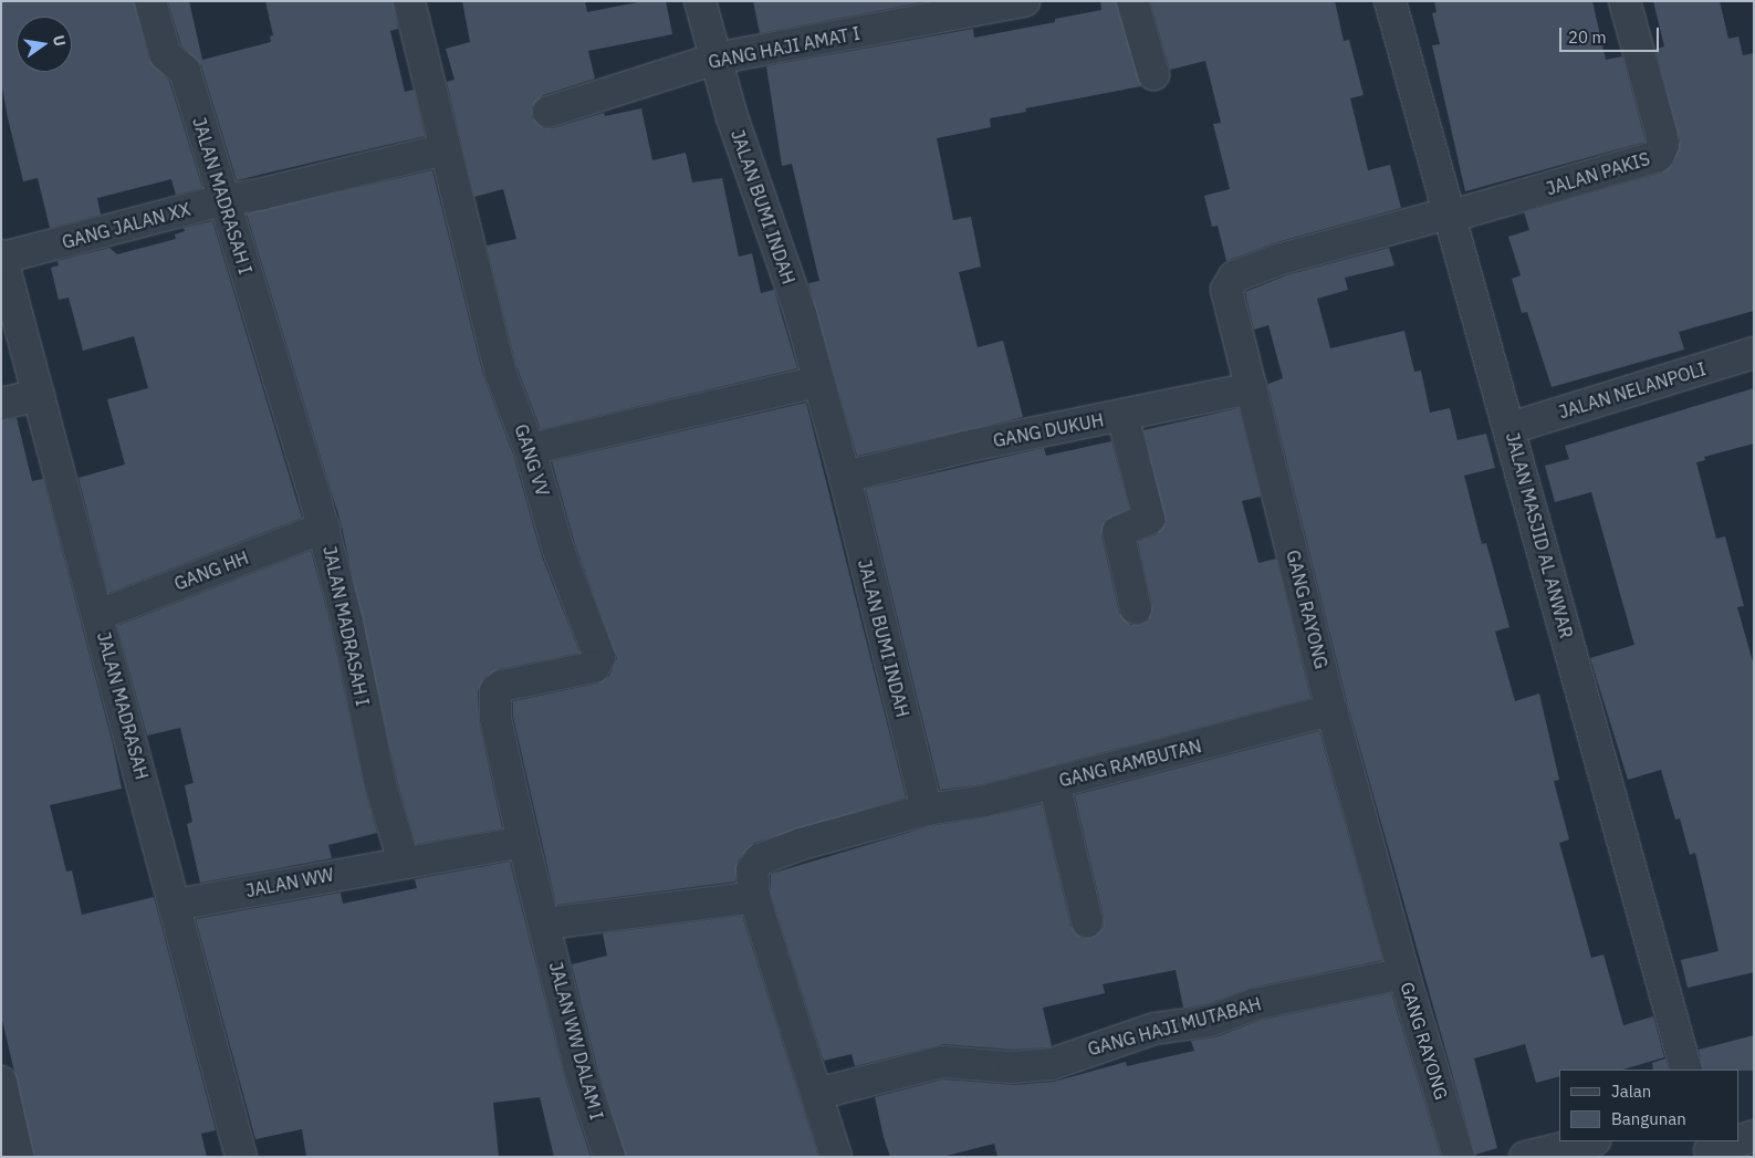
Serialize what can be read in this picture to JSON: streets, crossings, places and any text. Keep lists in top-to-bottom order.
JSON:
{
  "streets": {
    "street": [
      "GANG HAJI AMAT I",
      "JALAN PAKIS",
      "JALAN MADRASAH I",
      "JALAN BUMI INDAH",
      "GANG JALAN XX",
      "JALAN NELANPOLI",
      "GANG DUKUH",
      "GANG VV",
      "JALAN MASJID AL ANWAR",
      "GANG HH",
      "GANG RAYONG",
      "JALAN MADRASAH",
      "GANG RAMBUTAN",
      "JALAN WW",
      "GANG HAJI MUTABAH",
      "JALAN WW DALAM I"
    ]
  },
  "crossings": [
    ["GANG HAJI AMAT I", "JALAN BUMI INDAH"],
    ["JALAN PAKIS", "JALAN MASJID AL ANWAR"],
    ["JALAN PAKIS", "GANG RAYONG"],
    ["JALAN MADRASAH I", "GANG JALAN XX"],
    ["JALAN MADRASAH I", "GANG HH"],
    ["JALAN MADRASAH I", "JALAN WW"],
    ["JALAN BUMI INDAH", "GANG DUKUH"],
    ["JALAN BUMI INDAH", "GANG RAMBUTAN"],
    ["GANG JALAN XX", "GANG VV"],
    ["GANG JALAN XX", "JALAN MADRASAH"],
    ["JALAN NELANPOLI", "JALAN MASJID AL ANWAR"],
    ["GANG DUKUH", "GANG RAYONG"],
    ["JALAN MASJID AL ANWAR", "GANG RAYONG"],
    ["GANG HH", "JALAN MADRASAH"],
    ["GANG RAYONG", "GANG RAMBUTAN"],
    ["GANG RAYONG", "GANG HAJI MUTABAH"],
    ["JALAN MADRASAH", "JALAN WW"]
  ],
  "legend": ["Jalan", "Bangunan"],
  "scale_bar": "20 m",
  "north": "right"
}
